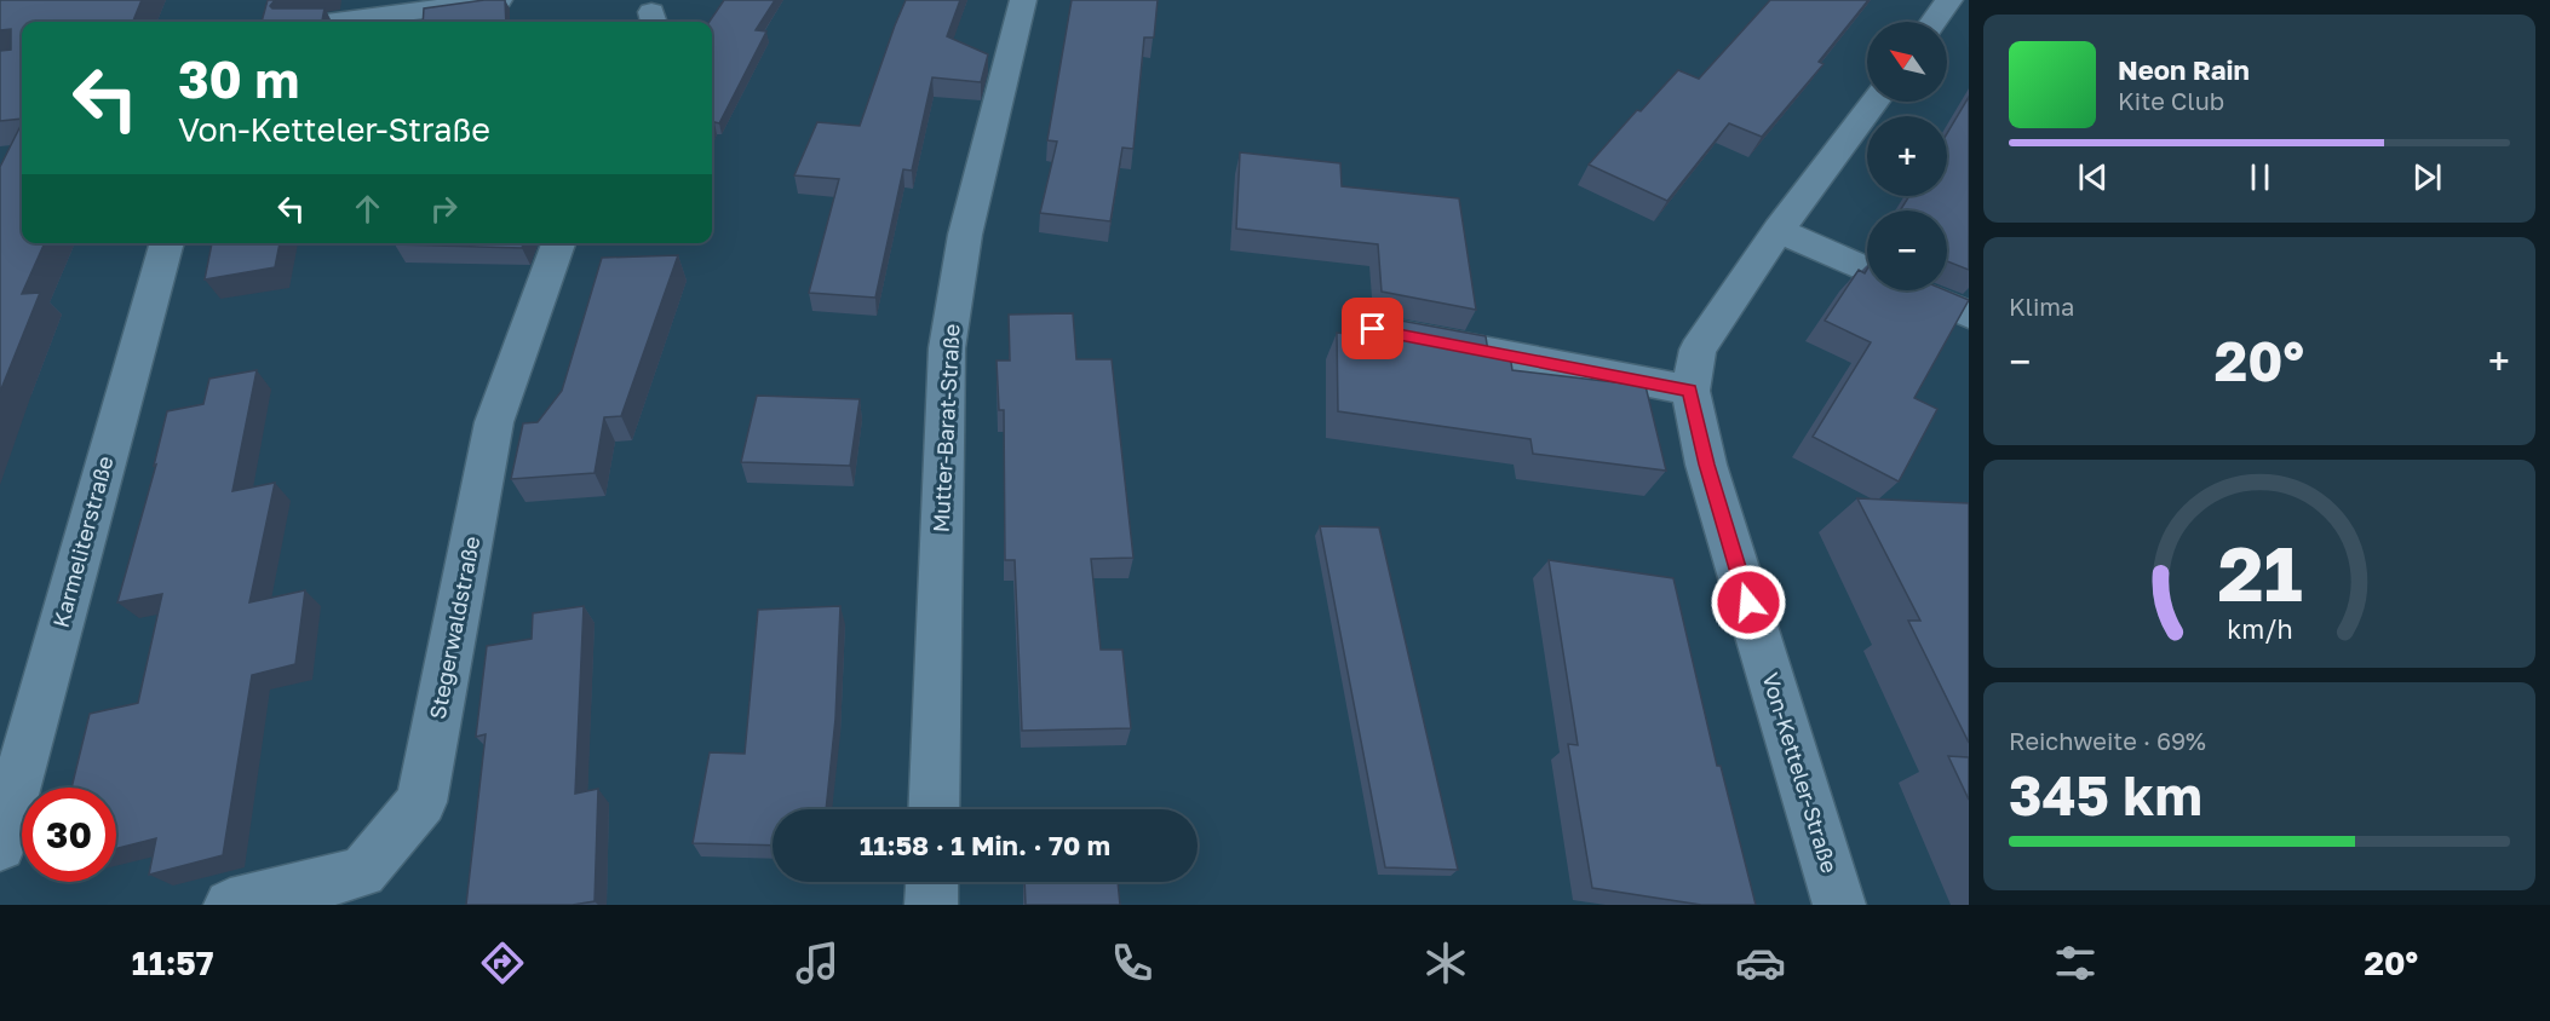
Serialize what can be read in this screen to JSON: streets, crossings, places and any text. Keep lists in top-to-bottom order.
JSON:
{
  "streets": {
    "street": [
      "Mutter-Barat-Straße",
      "Karmeliterstraße",
      "Stegerwaldstraße",
      "Von-Ketteler-Straße"
    ]
  },
  "north": "top left",
  "page": {
    "map_buttons": ["+", "−"],
    "turn": ["30 m", "Von-Ketteler-Straße"],
    "song": ["Neon Rain", "Kite Club"],
    "tile": [
      "Klima",
      ["Reichweite · 69%", "345 km"]
    ],
    "heat": ["−", "20°", "+"],
    "limit": "30",
    "trip": "11:58 · 1 Min. · 70 m",
    "tabs": ["11:57", "20°"],
    "gauge": ["21", "km/h"]
  }
}
